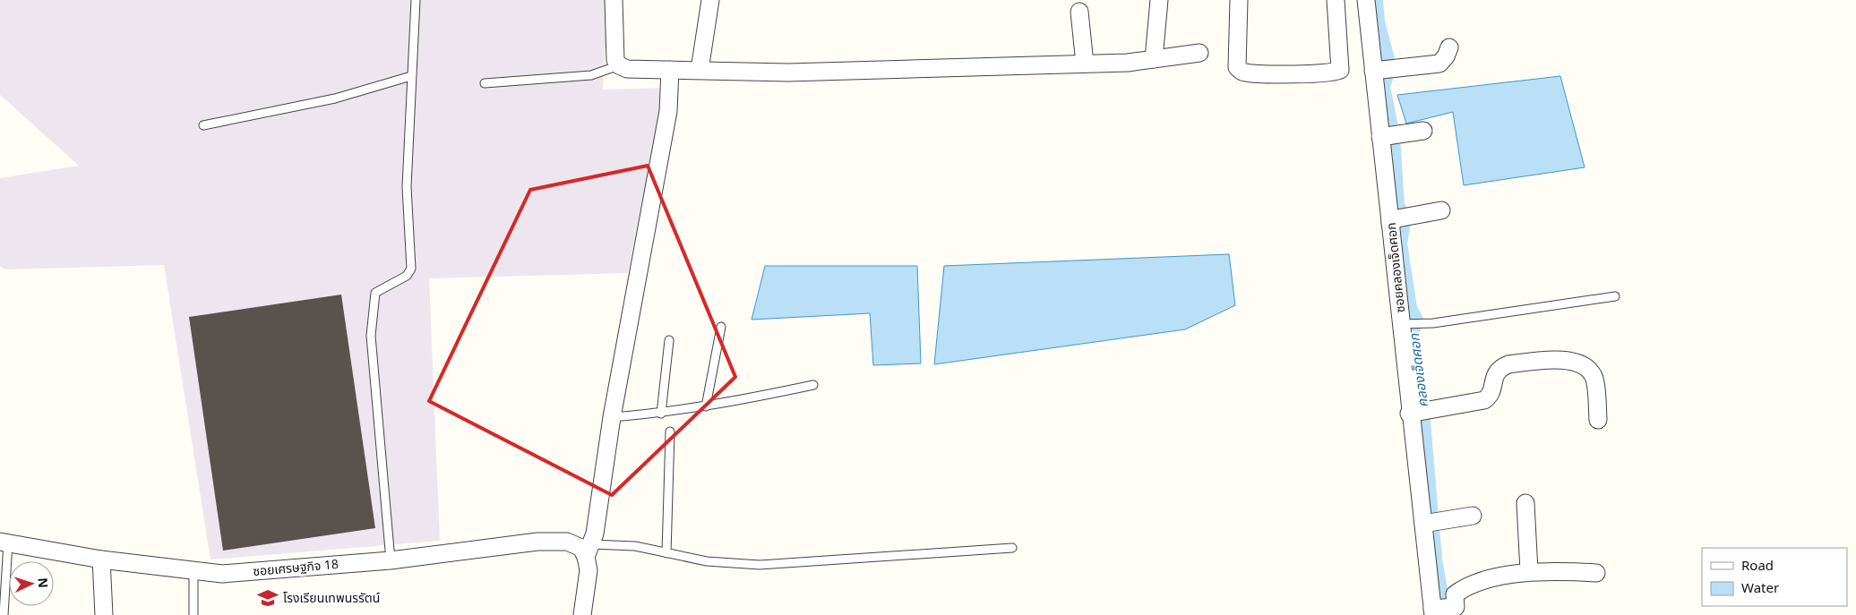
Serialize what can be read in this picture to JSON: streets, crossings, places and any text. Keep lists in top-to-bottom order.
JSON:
{
  "streets": {
    "street": ["ซอยคลองเจ็ดศอก", "ซอยเศรษฐกิจ 18"]
  },
  "water": ["คลองเจ็ดศอก"],
  "places": {
    "school or university": ["โรงเรียนเทพนรรัตน์"]
  },
  "legend": ["Road", "Water"],
  "north": "right"
}
